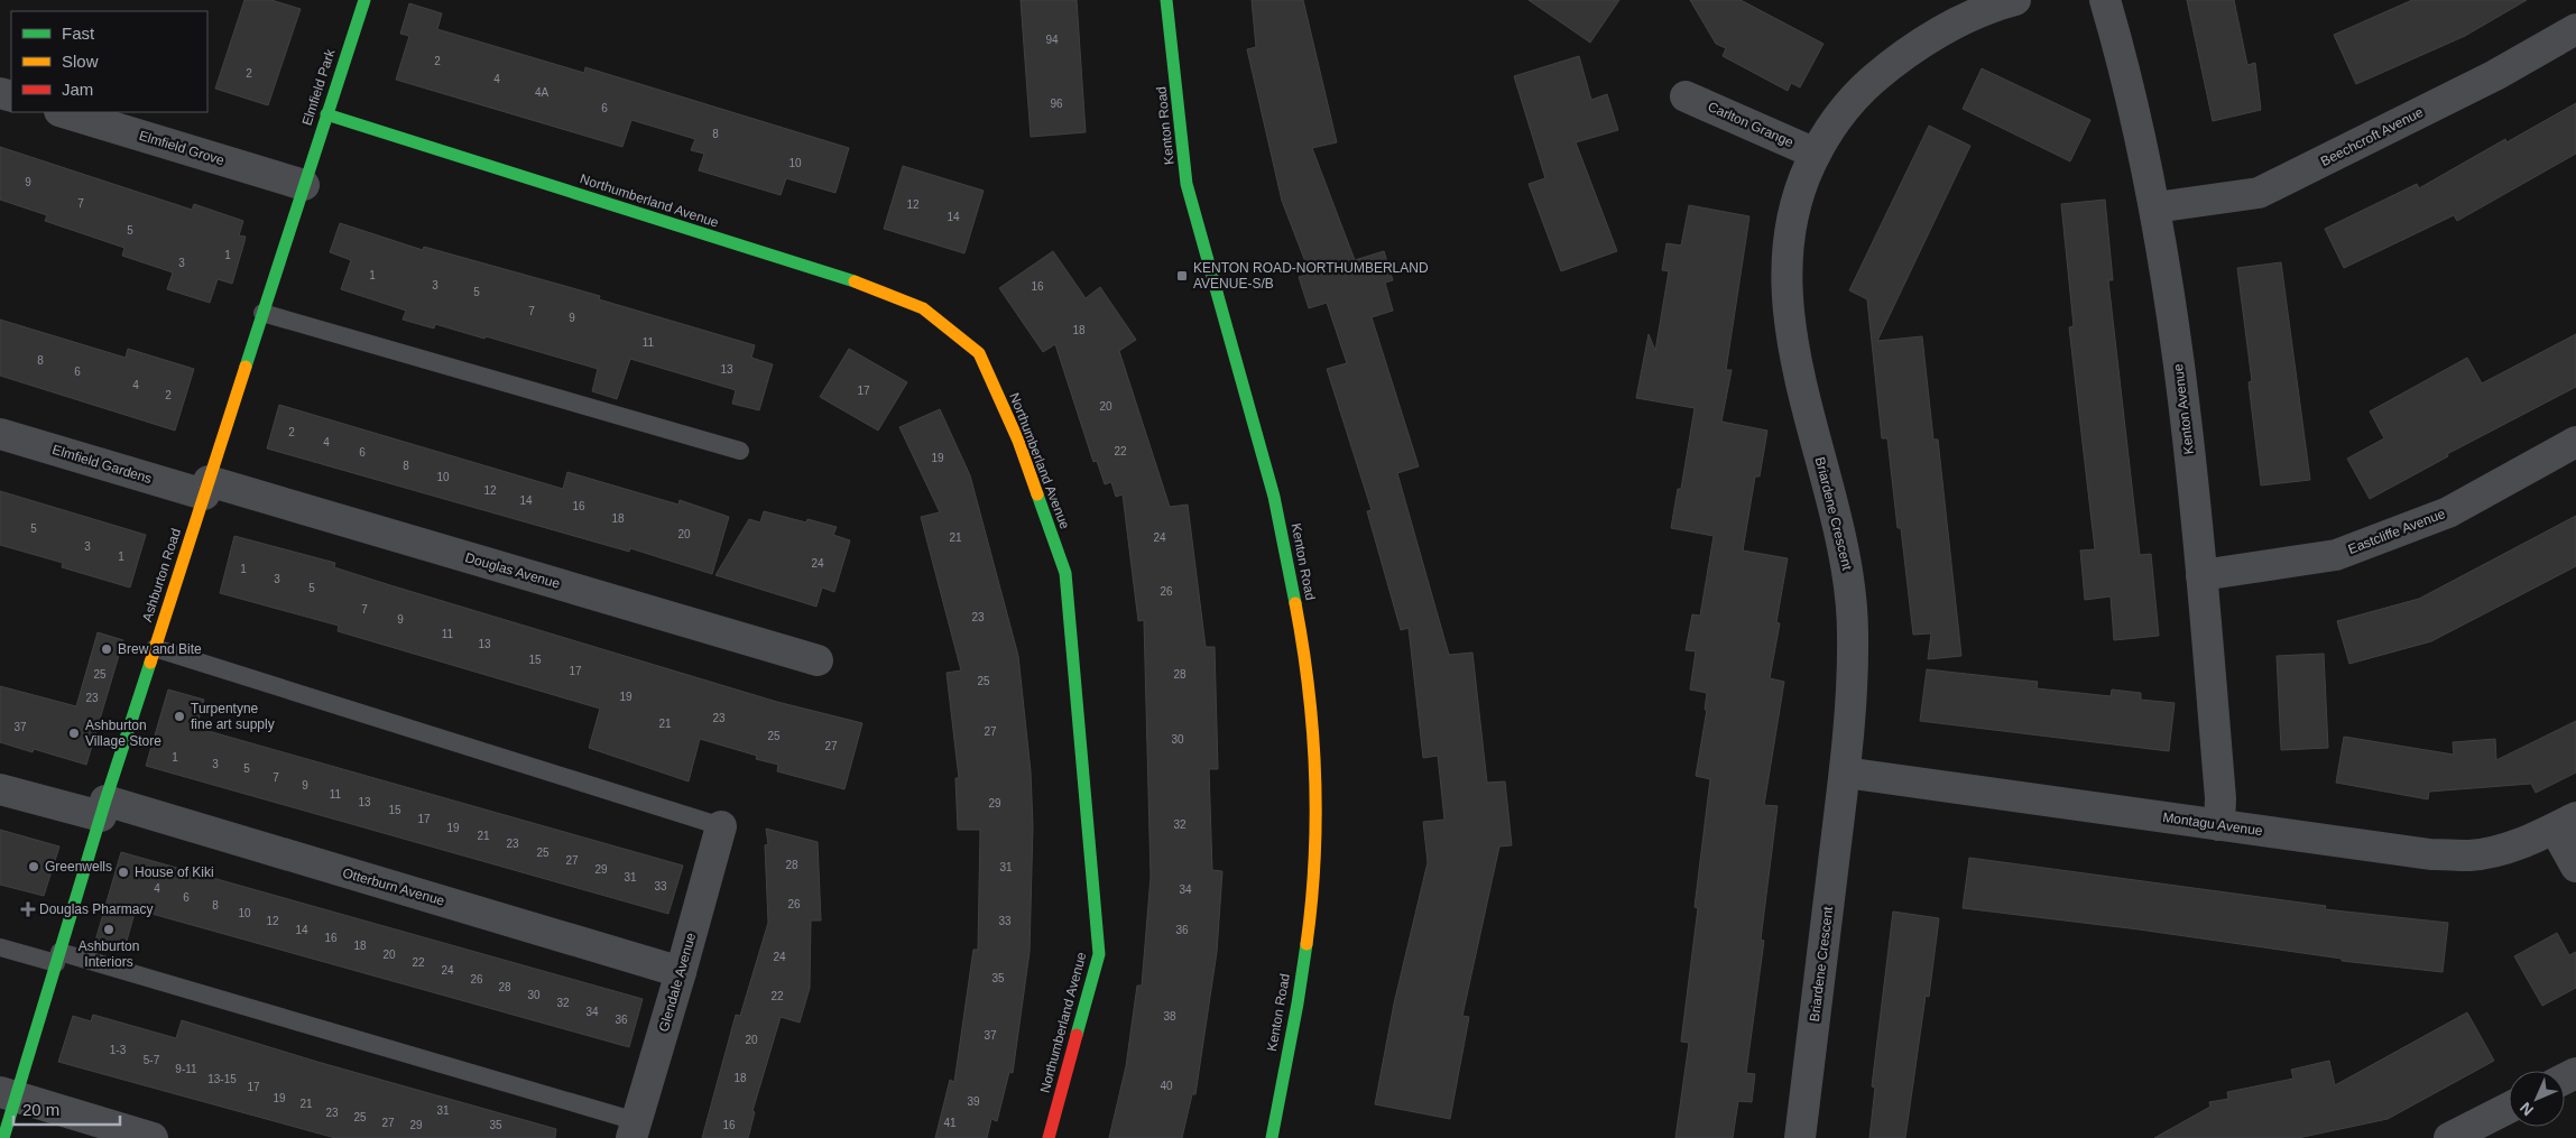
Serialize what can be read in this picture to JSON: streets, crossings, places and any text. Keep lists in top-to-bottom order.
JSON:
{
  "streets": {
    "street": [
      "Elmfield Park",
      "Carlton Grange",
      "Kenton Road",
      "Beechcroft Avenue",
      "Elmfield Grove",
      "Northumberland Avenue",
      "Kenton Avenue",
      "Elmfield Gardens",
      "Briardene Crescent",
      "Eastcliffe Avenue",
      "Douglas Avenue",
      "Ashburton Road",
      "Montagu Avenue",
      "Otterburn Avenue",
      "Glendale Avenue"
    ]
  },
  "crossings": [
    ["Elmfield Park", "Elmfield Grove"],
    ["Elmfield Park", "Northumberland Avenue"],
    ["Elmfield Park", "Ashburton Road"],
    ["Carlton Grange", "Briardene Crescent"],
    ["Beechcroft Avenue", "Kenton Avenue"],
    ["Elmfield Grove", "Ashburton Road"],
    ["Kenton Avenue", "Eastcliffe Avenue"],
    ["Kenton Avenue", "Montagu Avenue"],
    ["Elmfield Gardens", "Douglas Avenue"],
    ["Elmfield Gardens", "Ashburton Road"],
    ["Briardene Crescent", "Montagu Avenue"],
    ["Douglas Avenue", "Ashburton Road"],
    ["Ashburton Road", "Otterburn Avenue"],
    ["Otterburn Avenue", "Glendale Avenue"]
  ],
  "places": {
    "transit": ["KENTON ROAD-NORTHUMBERLAND AVENUE-S/B"],
    "other": [
      "Brew and Bite",
      "Turpentyne fine art supply",
      "Ashburton Village Store",
      "Greenwells",
      "House of Kiki",
      "Ashburton Interiors"
    ],
    "health": ["Douglas Pharmacy"]
  },
  "house_numbers": [
    "94",
    "2",
    "2",
    "4",
    "4A",
    "96",
    "6",
    "8",
    "10",
    "9",
    "7",
    "12",
    "14",
    "5",
    "1",
    "3",
    "1",
    "3",
    "16",
    "5",
    "7",
    "9",
    "18",
    "11",
    "8",
    "13",
    "6",
    "4",
    "17",
    "2",
    "20",
    "2",
    "4",
    "22",
    "6",
    "19",
    "8",
    "10",
    "12",
    "14",
    "16",
    "18",
    "5",
    "20",
    "21",
    "24",
    "3",
    "1",
    "24",
    "1",
    "3",
    "5",
    "26",
    "7",
    "23",
    "9",
    "11",
    "13",
    "15",
    "17",
    "25",
    "28",
    "25",
    "19",
    "23",
    "23",
    "21",
    "37",
    "27",
    "25",
    "30",
    "27",
    "1",
    "3",
    "5",
    "7",
    "9",
    "11",
    "13",
    "29",
    "15",
    "17",
    "32",
    "19",
    "21",
    "23",
    "25",
    "27",
    "28",
    "31",
    "29",
    "31",
    "33",
    "4",
    "34",
    "6",
    "26",
    "8",
    "10",
    "12",
    "33",
    "14",
    "36",
    "16",
    "18",
    "20",
    "24",
    "22",
    "24",
    "35",
    "26",
    "28",
    "30",
    "22",
    "32",
    "34",
    "38",
    "36",
    "37",
    "20",
    "1-3",
    "5-7",
    "9-11",
    "18",
    "13-15",
    "40",
    "17",
    "19",
    "39",
    "21",
    "31",
    "23",
    "25",
    "27",
    "41",
    "29",
    "35",
    "16"
  ],
  "legend": ["Fast", "Slow", "Jam"],
  "scale_bar": "20 m",
  "north": "bottom left"
}
